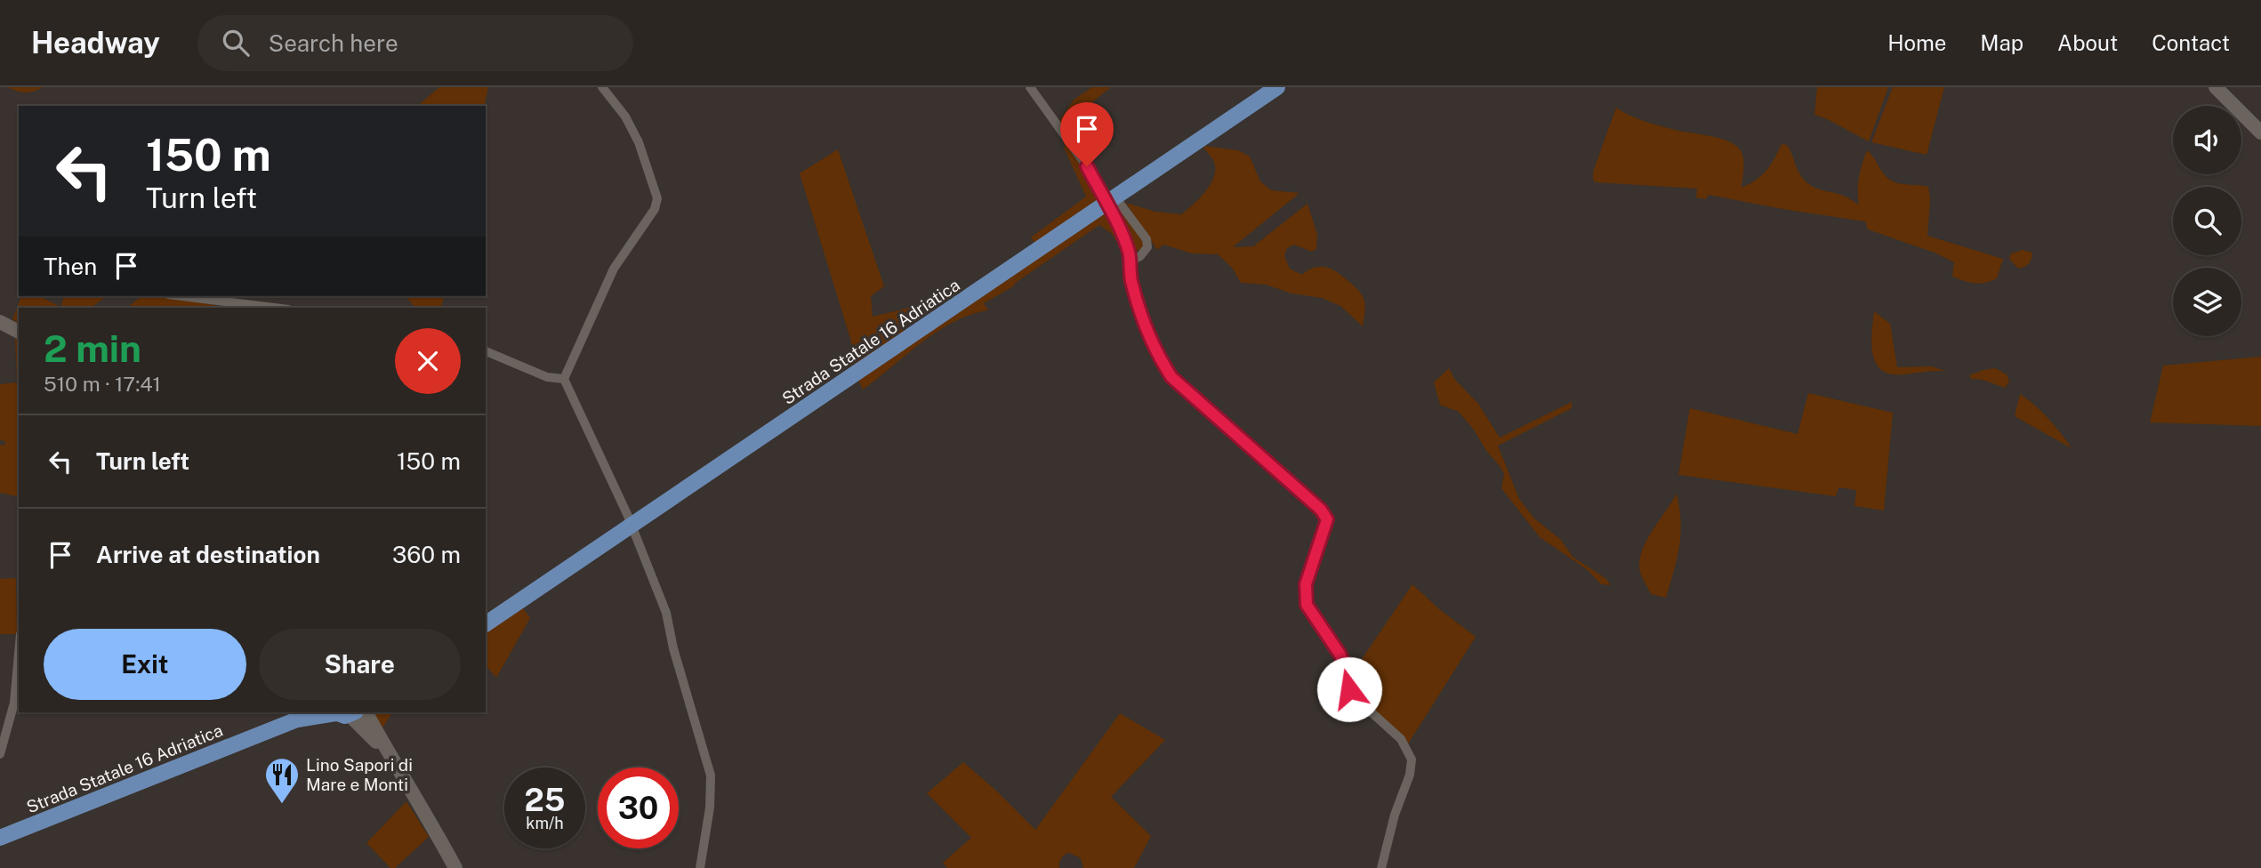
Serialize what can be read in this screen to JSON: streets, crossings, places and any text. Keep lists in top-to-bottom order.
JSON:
{
  "streets": {
    "main road": ["Strada Statale 16 Adriatica"]
  },
  "places": {
    "restaurant": ["Lino Sapori di Mare e Monti"]
  },
  "page": {
    "header": "Headway",
    "search": "Search here",
    "nav": [
      "Home",
      "Map",
      "About",
      "Contact"
    ],
    "turn": ["150 m", "Turn left"],
    "then": "Then",
    "heading": ["2 min", "510 m · 17:41"],
    "list": [
      {
        "name": "Turn left",
        "value": "150 m"
      },
      {
        "name": "Arrive at destination",
        "value": "360 m"
      }
    ],
    "buttons": ["Exit", "Share"],
    "speed": "25 km/h",
    "limit": "30"
  }
}
